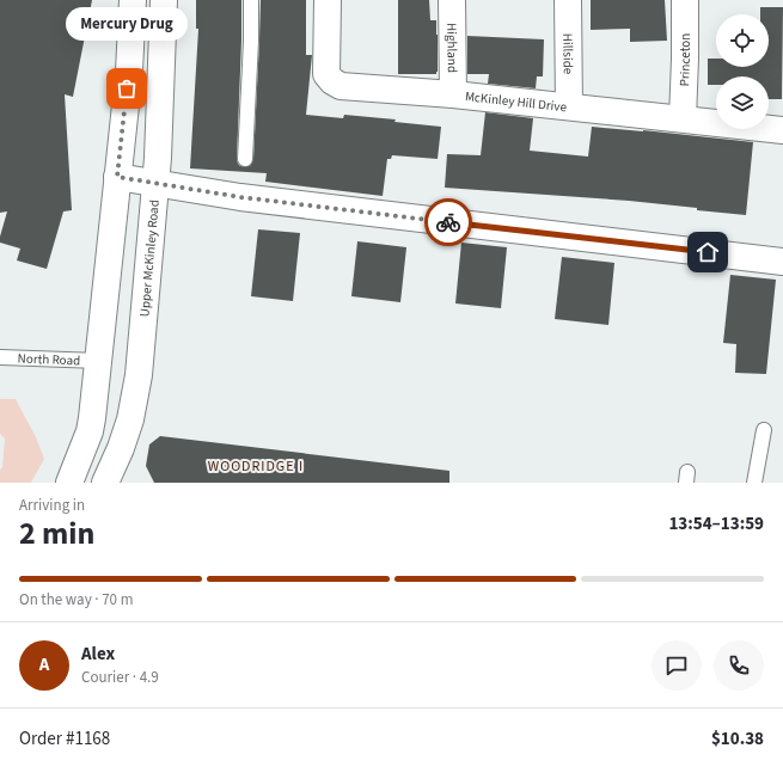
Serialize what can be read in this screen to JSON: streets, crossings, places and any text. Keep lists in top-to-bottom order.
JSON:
{
  "streets": {
    "street": [
      "Highland",
      "Hillside",
      "Princeton",
      "McKinley Hill Drive",
      "Upper McKinley Road"
    ],
    "lane": ["North Road"]
  },
  "crossings": [
    ["Highland", "McKinley Hill Drive"],
    ["Hillside", "McKinley Hill Drive"],
    ["Princeton", "McKinley Hill Drive"]
  ],
  "districts": ["WOODRIDGE I"],
  "places": ["Mercury Drug"],
  "page": {
    "bubble": "Mercury Drug",
    "heading": ["2 min", "Arriving in", "13:54–13:59"],
    "panel": [
      "Alex",
      "Courier · 4.9",
      "Order #1168",
      "$10.38"
    ],
    "bar": "On the way · 70 m",
    "round": "A"
  }
}
